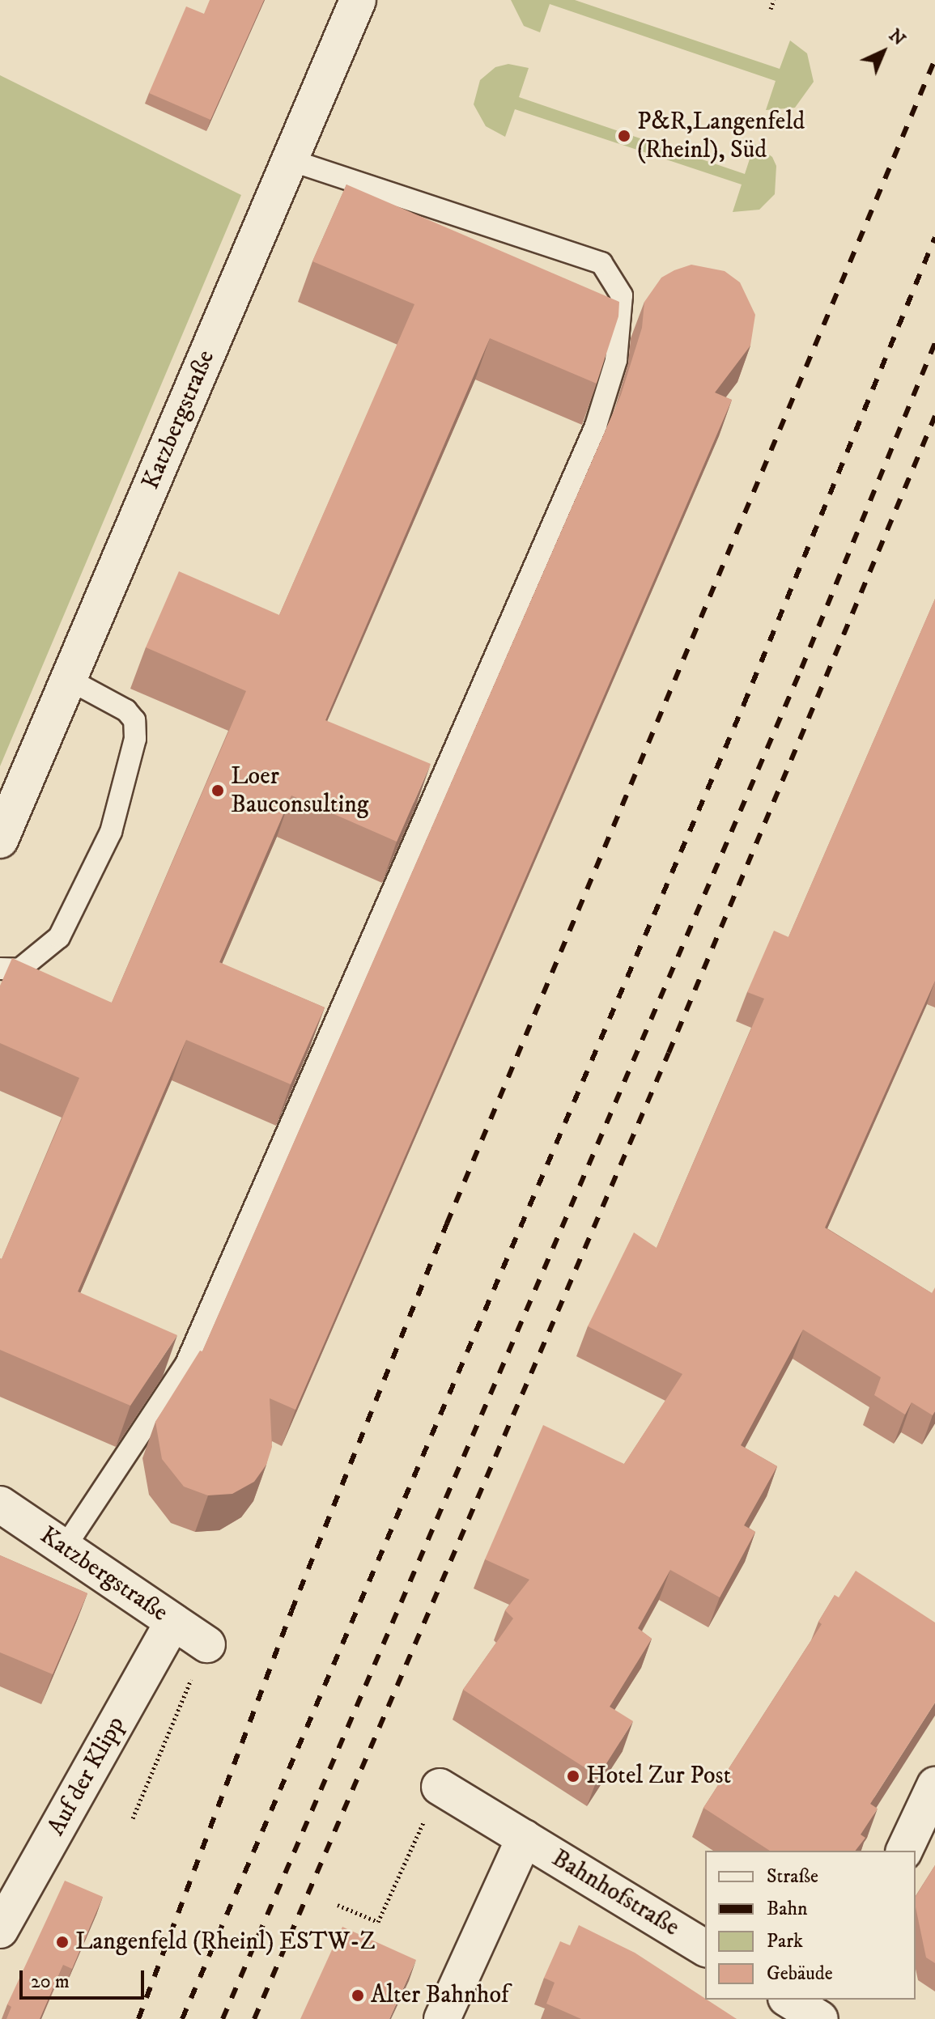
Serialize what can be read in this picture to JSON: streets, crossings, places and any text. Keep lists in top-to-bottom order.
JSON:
{
  "streets": {
    "street": ["Katzbergstraße", "Auf der Klipp", "Bahnhofstraße"]
  },
  "crossings": [
    ["Katzbergstraße", "Auf der Klipp"]
  ],
  "places": [
    "P&R,Langenfeld (Rheinl), Süd",
    "Loer Bauconsulting",
    "Hotel Zur Post",
    "Langenfeld (Rheinl) ESTW-Z",
    "Alter Bahnhof"
  ],
  "legend": [
    "Straße",
    "Bahn",
    "Park",
    "Gebäude"
  ],
  "scale_bar": "20 m",
  "north": "top right"
}
